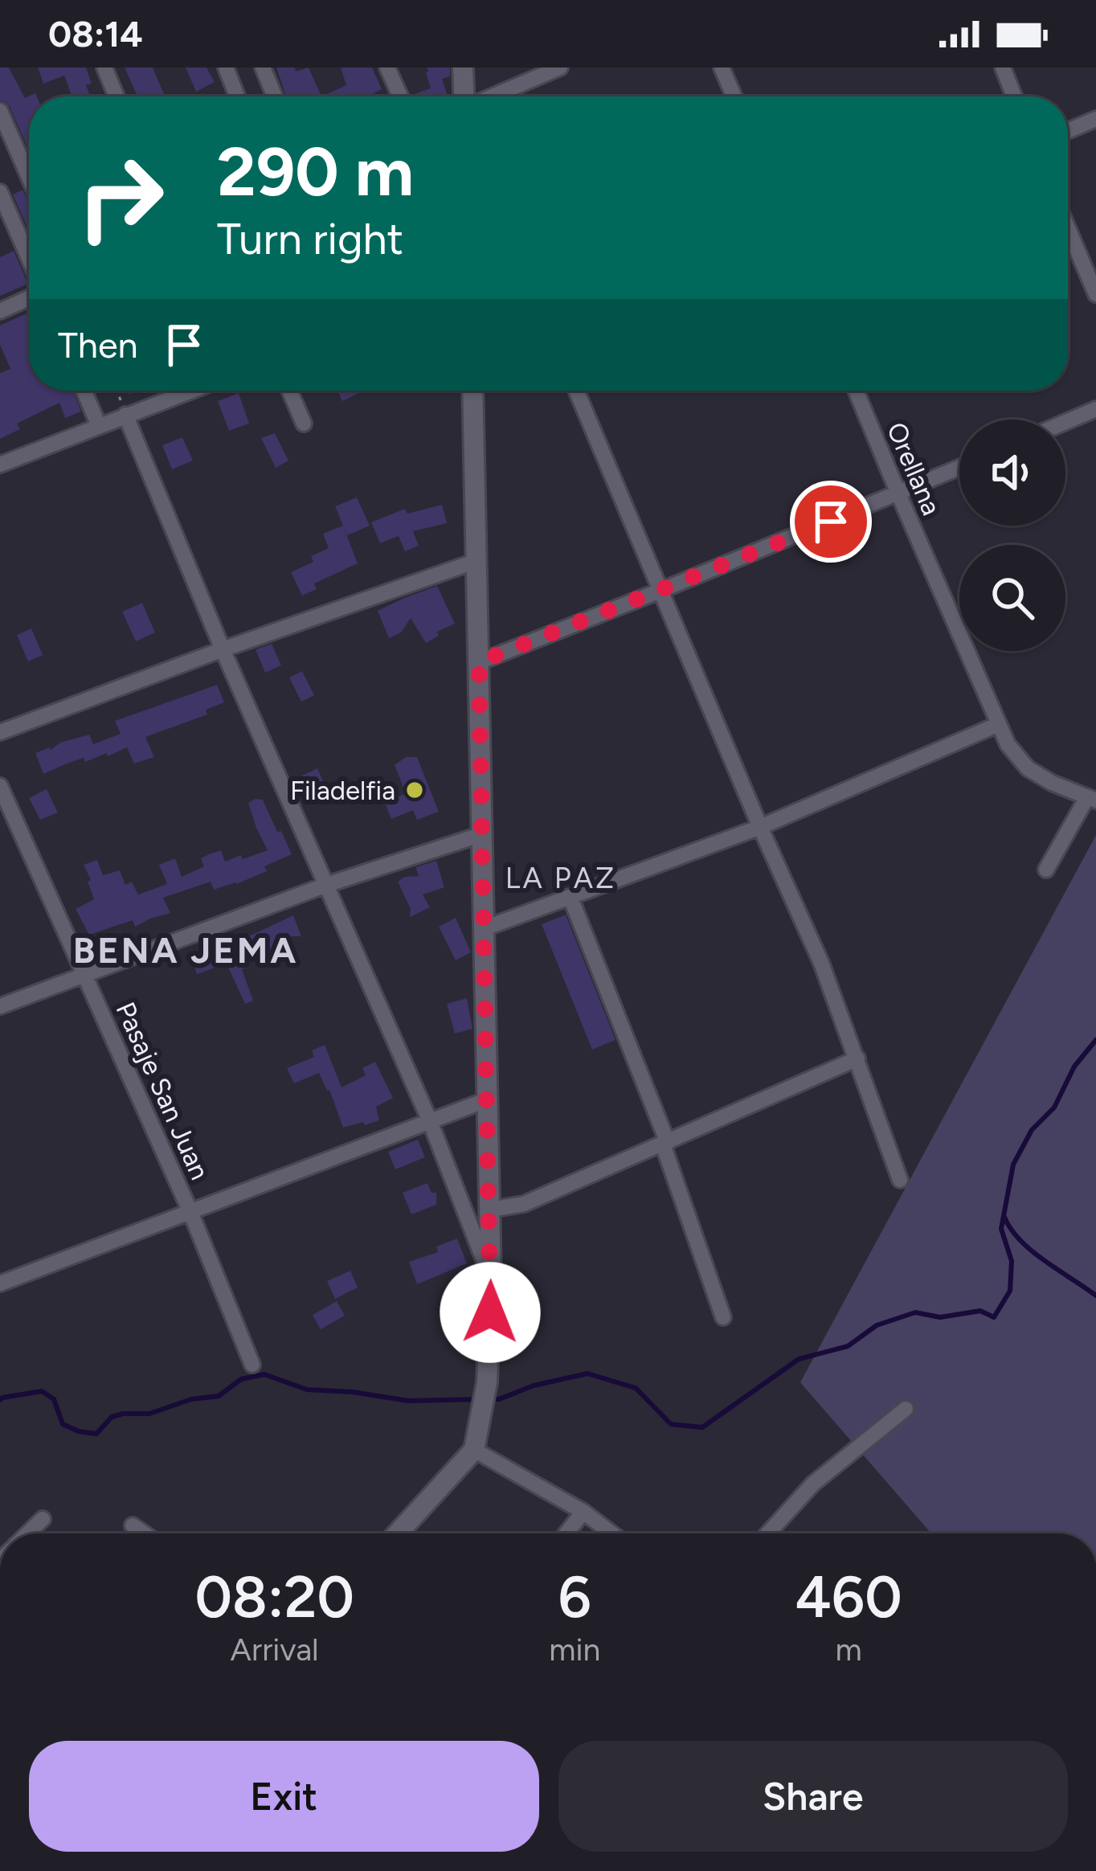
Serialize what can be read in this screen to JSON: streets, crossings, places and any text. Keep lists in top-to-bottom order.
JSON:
{
  "streets": {
    "street": ["Orellana", "Pasaje San Juan"]
  },
  "districts": ["LA PAZ", "BENA JEMA"],
  "places": ["Filadelfia"],
  "page": {
    "status": "08:14",
    "turn": ["290 m", "Turn right"],
    "then": "Then",
    "eta": [
      "08:20",
      "Arrival",
      "6",
      "min",
      "460",
      "m"
    ],
    "buttons": ["Exit", "Share"]
  }
}
